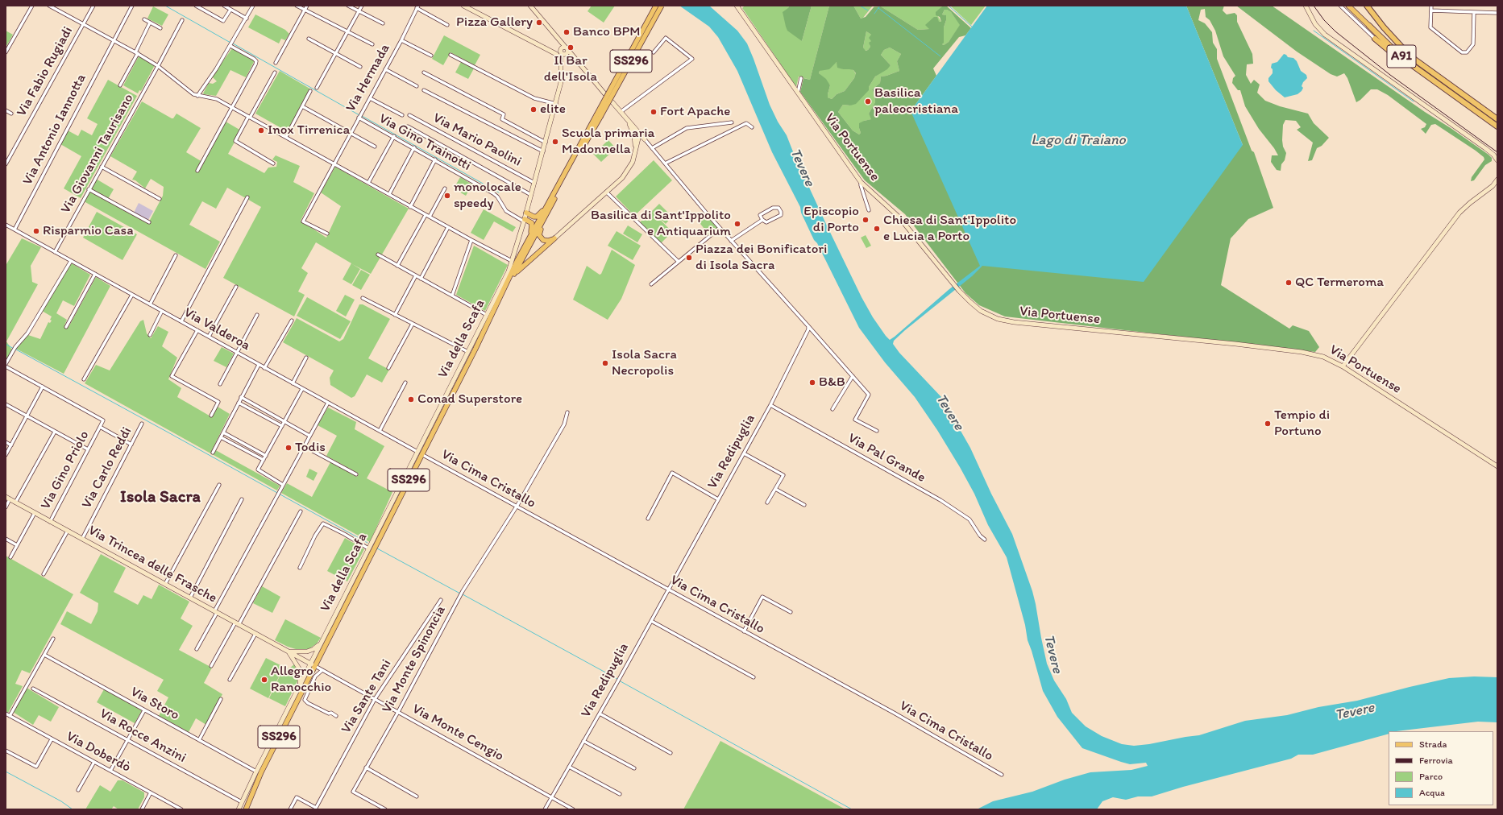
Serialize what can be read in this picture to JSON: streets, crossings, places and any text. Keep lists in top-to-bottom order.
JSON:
{
  "streets": {
    "highway": ["A91"],
    "main road": ["SS296"],
    "street": [
      "Via Fabio Rugiadi",
      "Via Hermada",
      "Via Antonio Iannotta",
      "Via Mario Paolini",
      "Via Gino Trainotti",
      "Via Portuense",
      "Via Giovanni Taurisano",
      "Via Valderoa",
      "Via della Scafa",
      "Via Redipuglia",
      "Via Pal Grande",
      "Via Carlo Reddi",
      "Via Gino Priolo",
      "Via Cima Cristallo",
      "Via Trincea delle Frasche",
      "Via Monte Spinoncia",
      "Via Sante Tani",
      "Via Storo",
      "Via Monte Cengio",
      "Via Rocce Anzini",
      "Via Doberdò"
    ]
  },
  "crossings": [
    ["SS296", "Via della Scafa"],
    ["SS296", "Via Cima Cristallo"],
    ["SS296", "Via Trincea delle Frasche"],
    ["SS296", "Via Monte Cengio"],
    ["Via Hermada", "Via Gino Trainotti"],
    ["Via Antonio Iannotta", "Via Valderoa"],
    ["Via Mario Paolini", "Via della Scafa"],
    ["Via Gino Trainotti", "Via della Scafa"],
    ["Via Giovanni Taurisano", "Via Valderoa"],
    ["Via Valderoa", "Via della Scafa"],
    ["Via della Scafa", "Via Trincea delle Frasche"],
    ["Via della Scafa", "Via Storo"],
    ["Via della Scafa", "Via Monte Cengio"],
    ["Via della Scafa", "Via Rocce Anzini"],
    ["Via Redipuglia", "Via Pal Grande"],
    ["Via Redipuglia", "Via Cima Cristallo"],
    ["Via Redipuglia", "Via Monte Cengio"],
    ["Via Carlo Reddi", "Via Gino Priolo"],
    ["Via Carlo Reddi", "Via Trincea delle Frasche"],
    ["Via Gino Priolo", "Via Trincea delle Frasche"],
    ["Via Cima Cristallo", "Via Monte Spinoncia"],
    ["Via Trincea delle Frasche", "Via Monte Cengio"],
    ["Via Monte Spinoncia", "Via Monte Cengio"],
    ["Via Sante Tani", "Via Monte Cengio"]
  ],
  "districts": ["Isola Sacra"],
  "water": ["Lago di Traiano", "Tevere"],
  "places": [
    "Pizza Gallery",
    "Banco BPM",
    "Il Bar dell'Isola",
    "Basilica paleocristiana",
    "elite",
    "Fort Apache",
    "Inox Tirrenica",
    "Scuola primaria Madonnella",
    "monolocale speedy",
    "Episcopio di Porto",
    "Basilica di Sant'Ippolito e Antiquarium",
    "Chiesa di Sant'Ippolito e Lucia a Porto",
    "Risparmio Casa",
    "Piazza dei Bonificatori di Isola Sacra",
    "QC Termeroma",
    "Isola Sacra Necropolis",
    "B&B",
    "Conad Superstore",
    "Tempio di Portuno",
    "Todis",
    "Allegro Ranocchio"
  ],
  "legend": [
    "Strada",
    "Ferrovia",
    "Parco",
    "Acqua"
  ]
}
